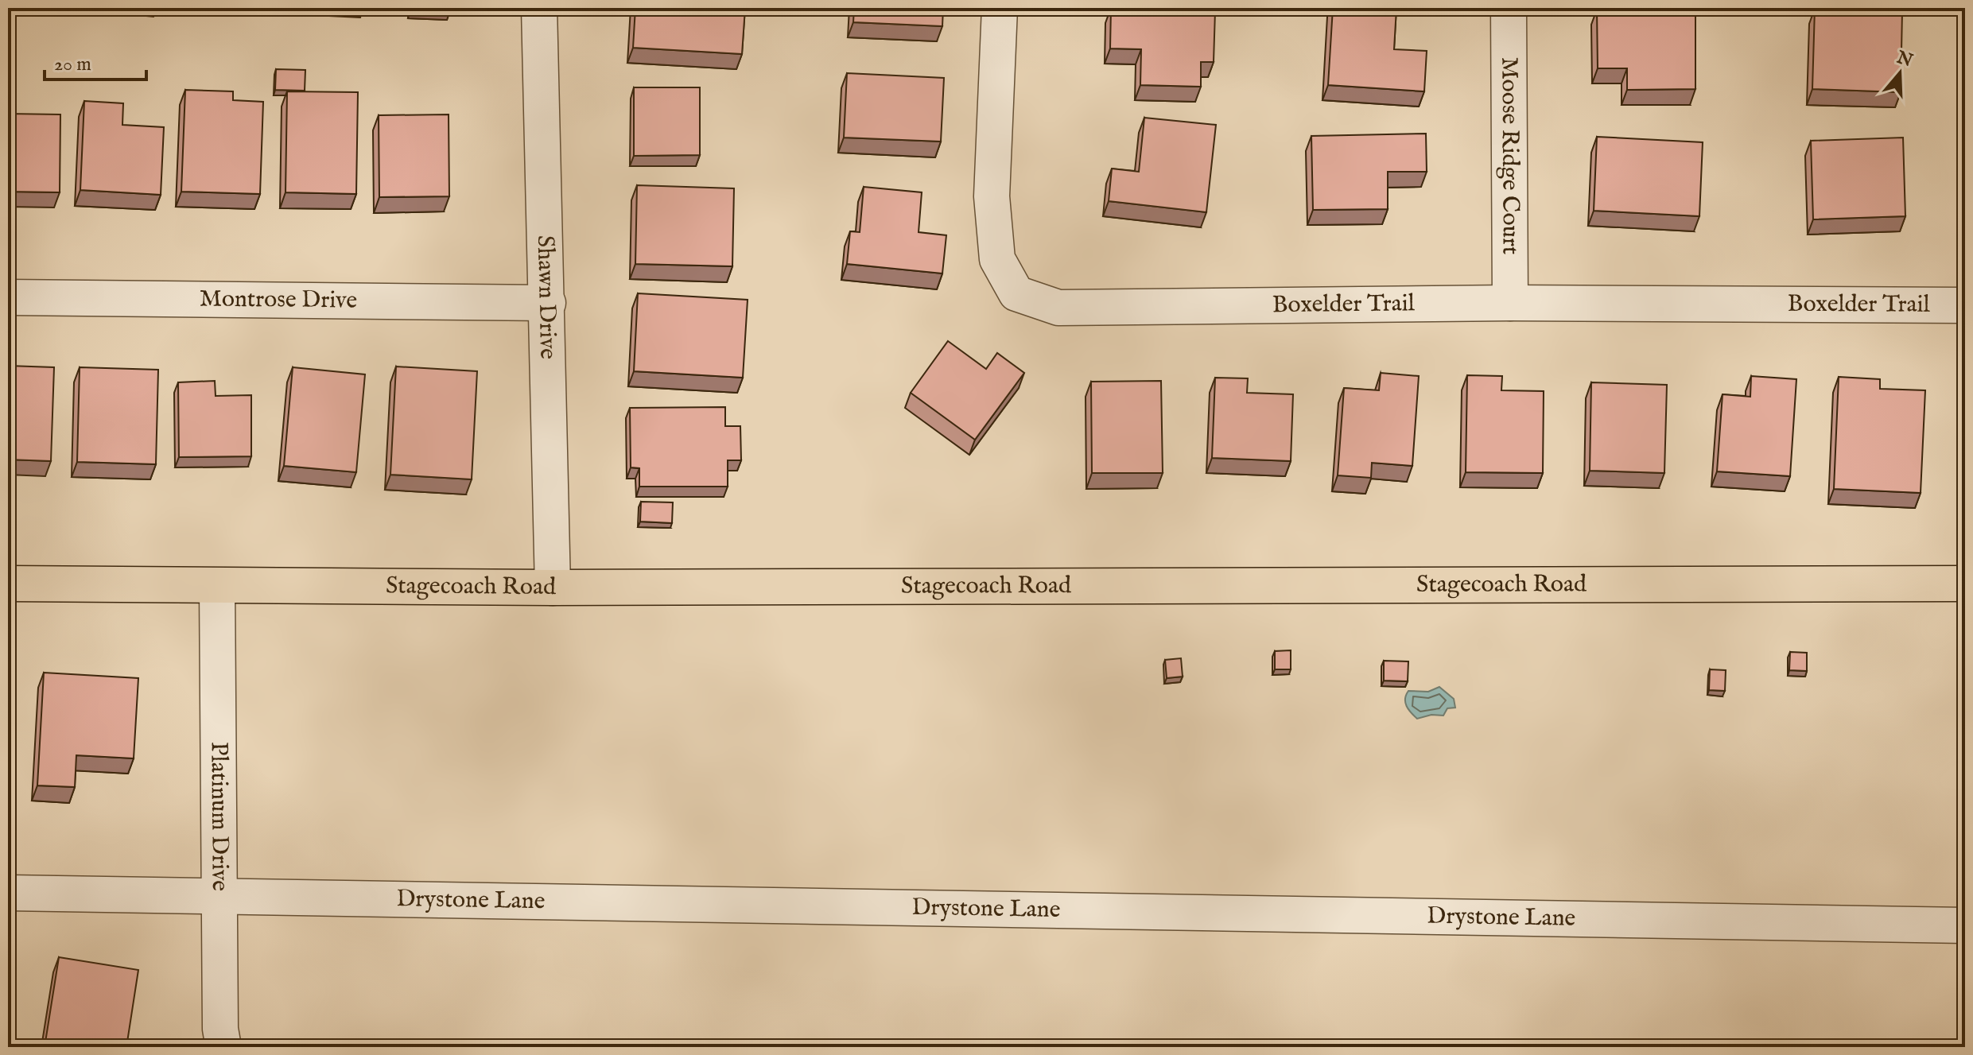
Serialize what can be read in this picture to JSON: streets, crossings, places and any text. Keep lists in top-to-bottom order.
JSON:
{
  "streets": {
    "main road": ["Stagecoach Road"],
    "street": [
      "Moose Ridge Court",
      "Shawn Drive",
      "Montrose Drive",
      "Boxelder Trail",
      "Platinum Drive",
      "Drystone Lane"
    ]
  },
  "crossings": [
    ["Moose Ridge Court", "Boxelder Trail"],
    ["Shawn Drive", "Montrose Drive"],
    ["Shawn Drive", "Stagecoach Road"],
    ["Stagecoach Road", "Platinum Drive"],
    ["Platinum Drive", "Drystone Lane"]
  ],
  "scale_bar": "20 m",
  "north": "top"
}
